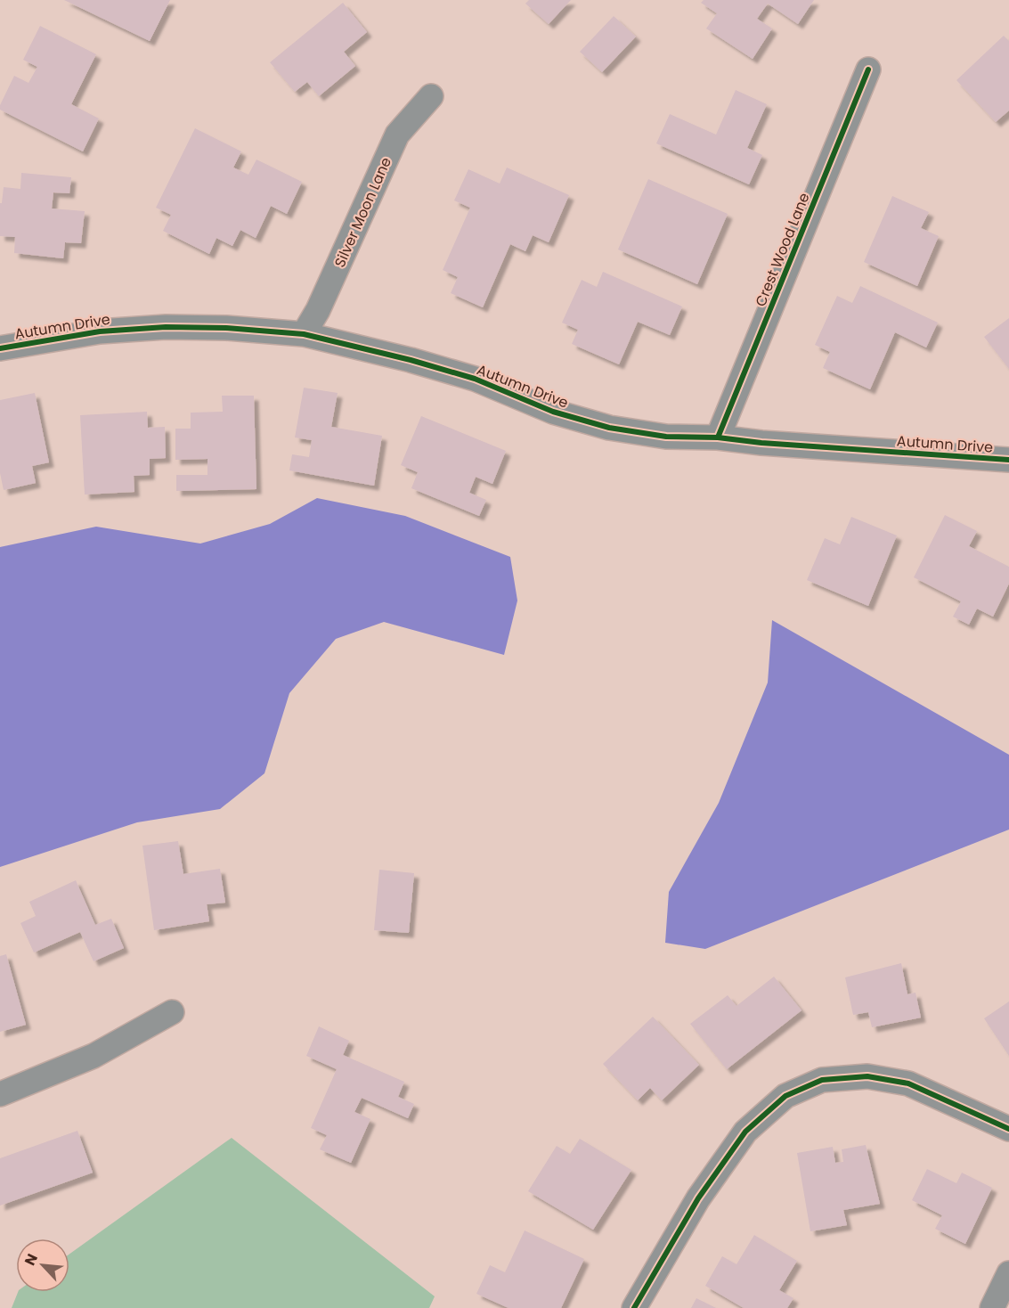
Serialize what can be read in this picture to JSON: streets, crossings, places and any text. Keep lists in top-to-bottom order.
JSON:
{
  "streets": {
    "street": ["Silver Moon Lane", "Crest Wood Lane", "Autumn Drive"]
  },
  "crossings": [
    ["Silver Moon Lane", "Autumn Drive"],
    ["Crest Wood Lane", "Autumn Drive"]
  ],
  "north": "top left"
}
